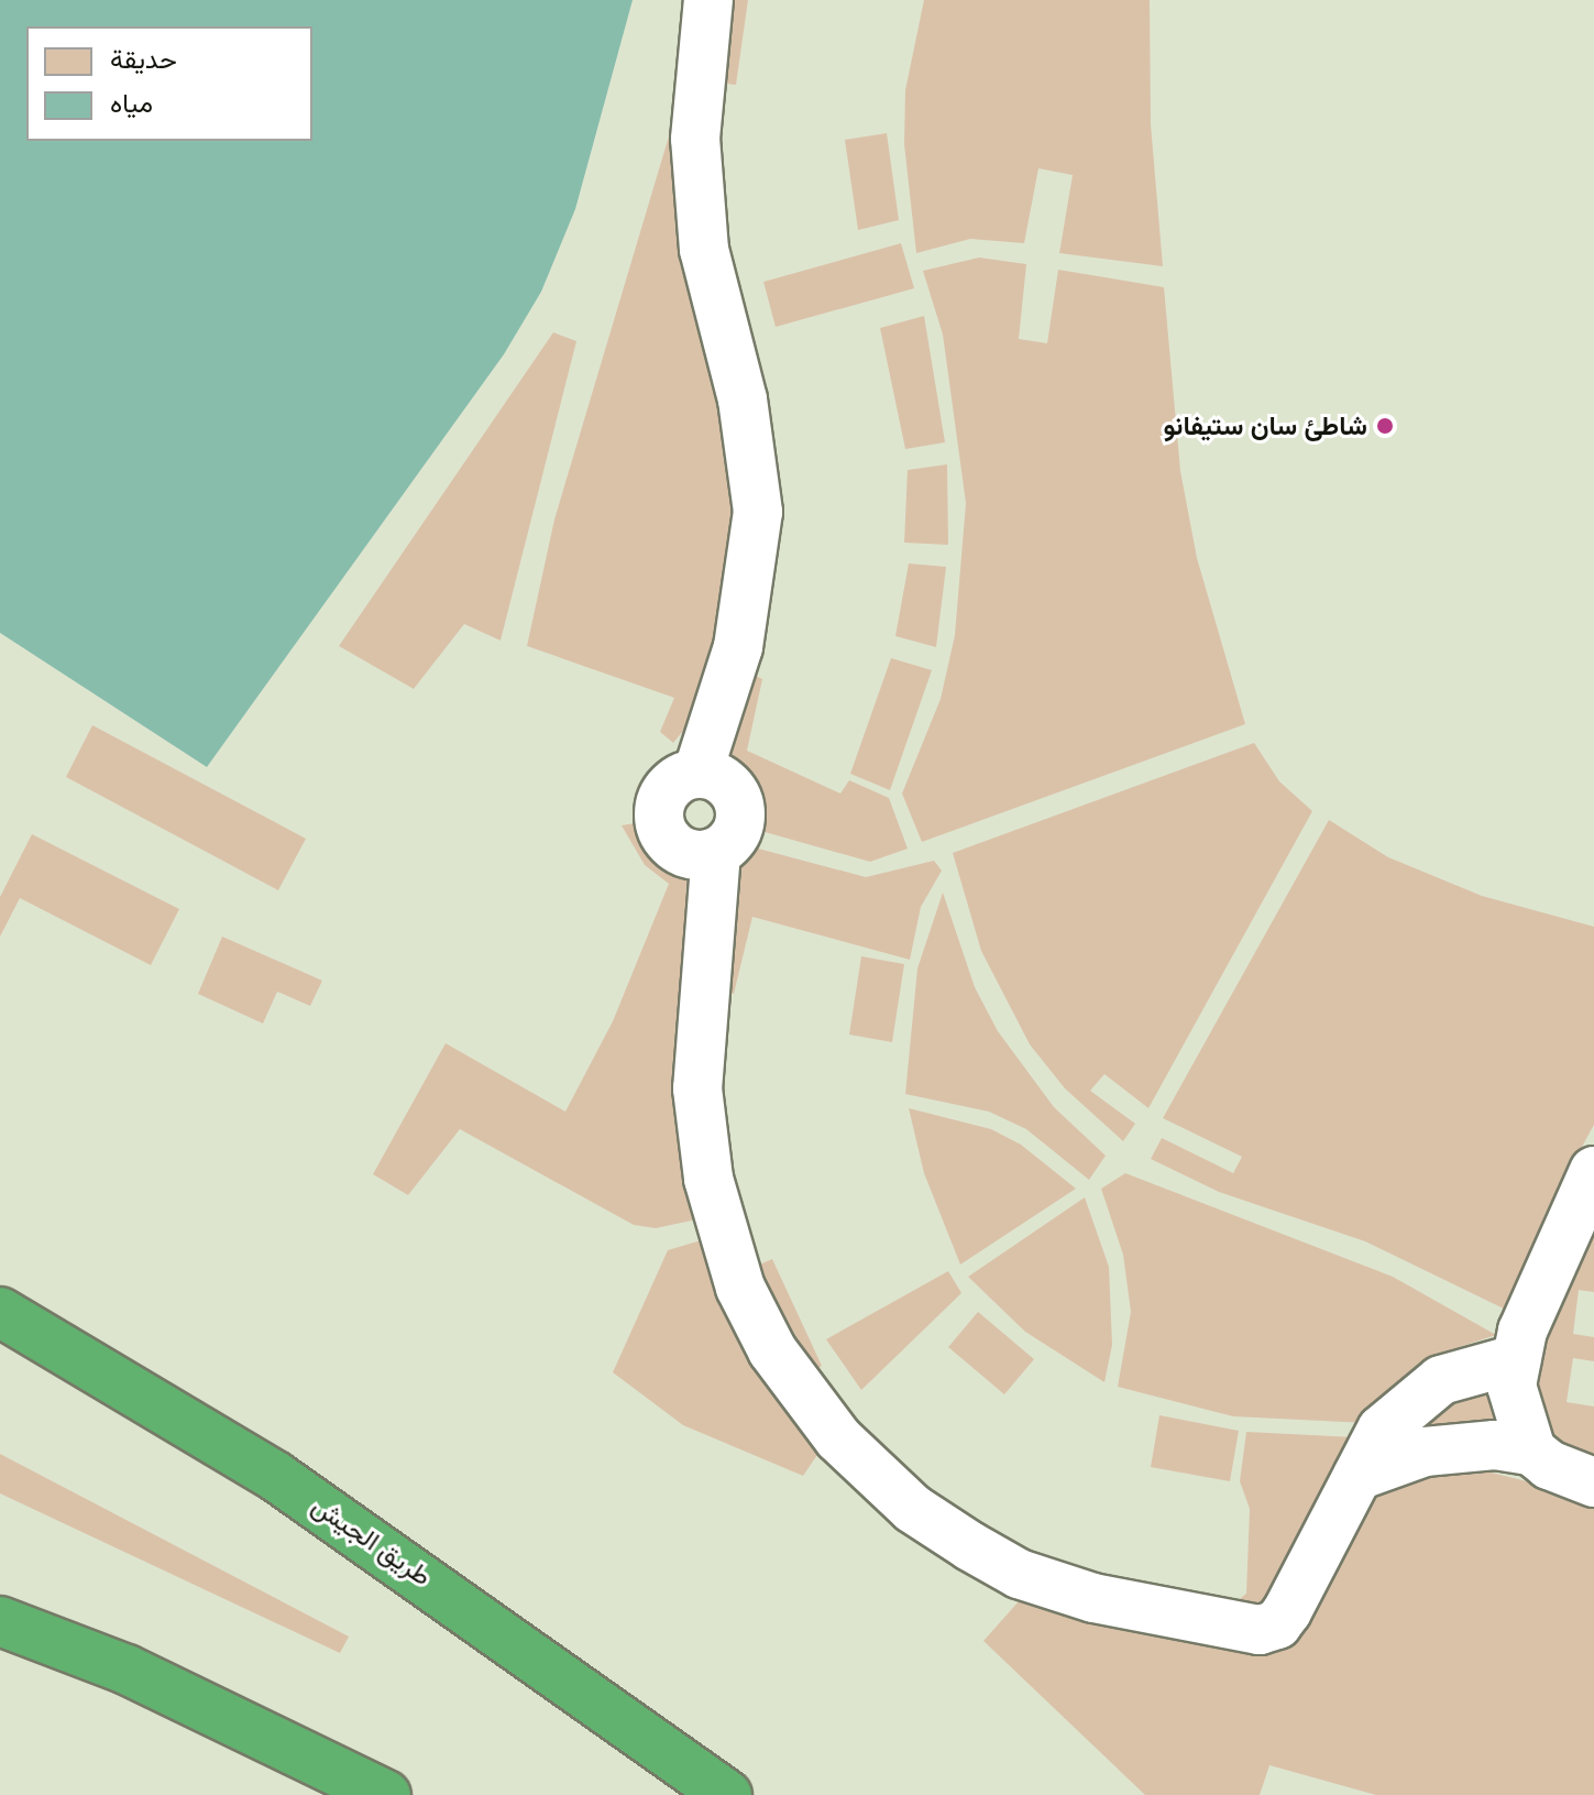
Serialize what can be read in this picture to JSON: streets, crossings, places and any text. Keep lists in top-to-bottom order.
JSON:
{
  "streets": {
    "highway": ["طريق الجيش"]
  },
  "places": ["شاطئ سان ستيفانو"],
  "legend": ["حديقة", "مياه"]
}
